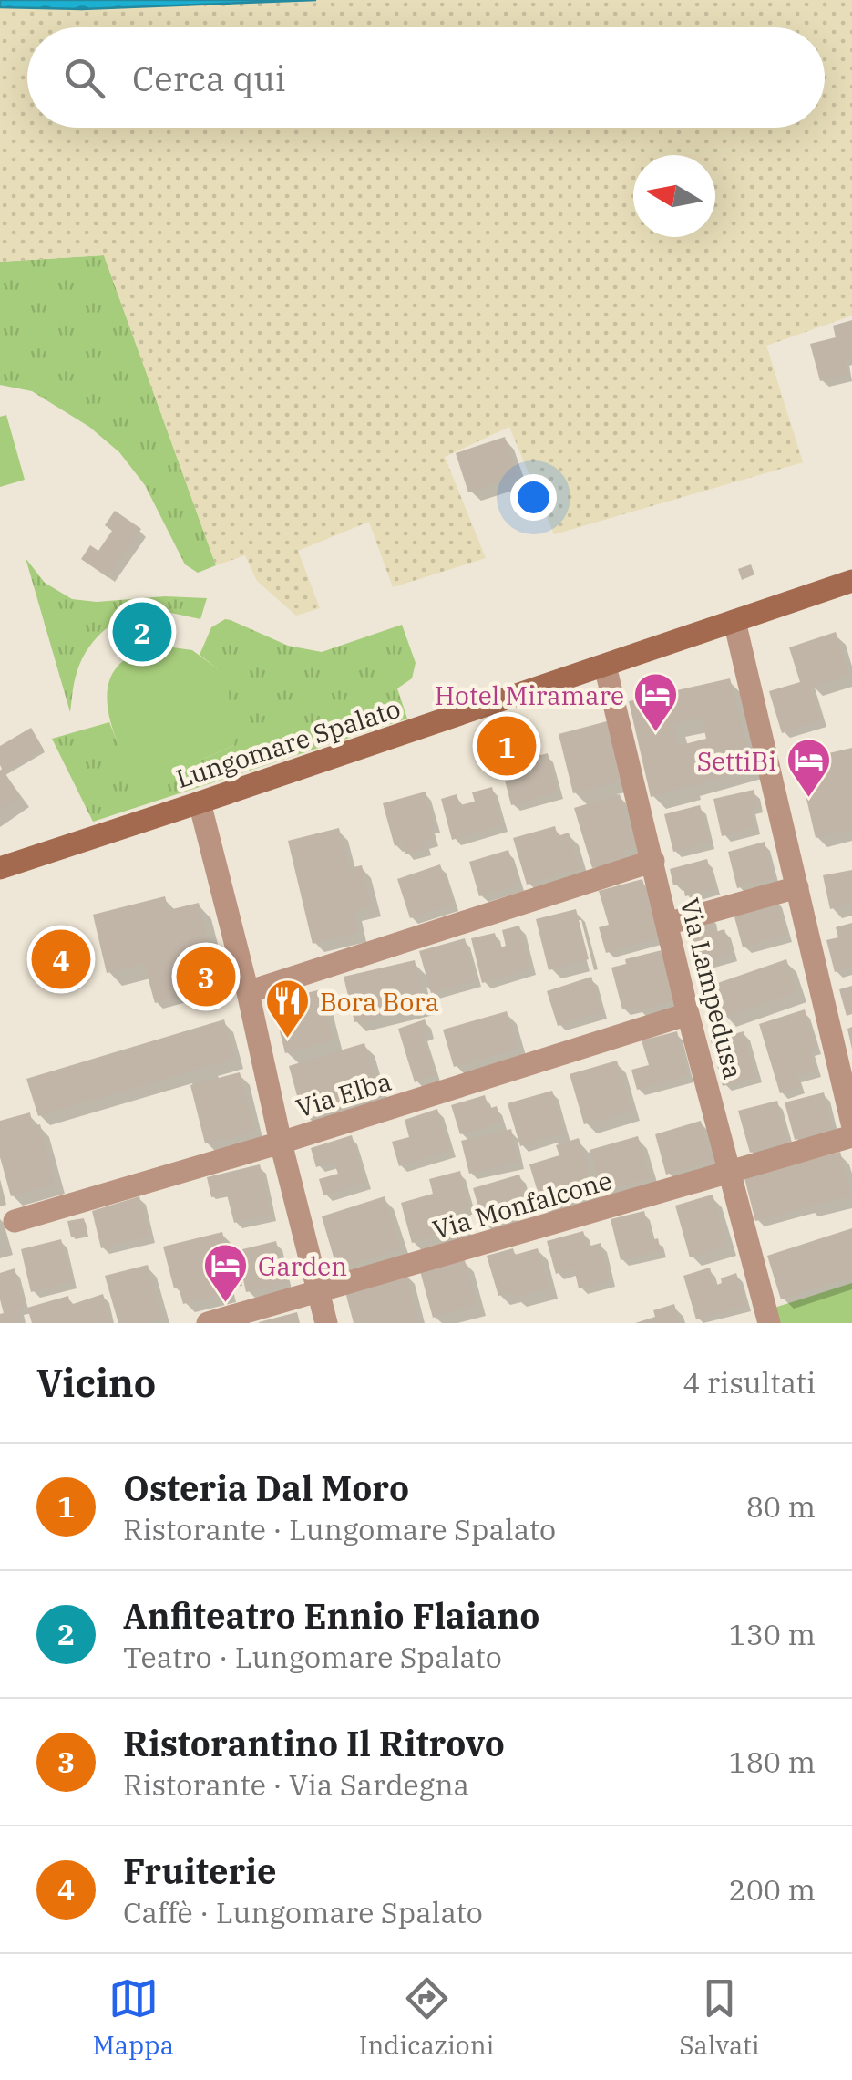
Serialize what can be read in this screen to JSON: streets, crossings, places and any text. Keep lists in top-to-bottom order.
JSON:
{
  "streets": {
    "street": [
      "Lungomare Spalato",
      "Via Lampedusa",
      "Via Elba",
      "Via Monfalcone"
    ]
  },
  "crossings": [
    ["Lungomare Spalato", "Via Lampedusa"],
    ["Via Lampedusa", "Via Elba"],
    ["Via Lampedusa", "Via Monfalcone"]
  ],
  "places": {
    "hotel": ["Hotel Miramare", "SettiBi", "Garden"],
    "restaurant": ["Bora Bora"]
  },
  "north": "left",
  "page": {
    "search": "Cerca qui",
    "pins": [
      "2",
      "1",
      "4",
      "3"
    ],
    "heading": ["Vicino", "4 risultati"],
    "list": [
      {
        "mark": "1",
        "name": "Osteria Dal Moro",
        "note": "Ristorante · Lungomare Spalato",
        "value": "80 m"
      },
      {
        "mark": "2",
        "name": "Anfiteatro Ennio Flaiano",
        "note": "Teatro · Lungomare Spalato",
        "value": "130 m"
      },
      {
        "mark": "3",
        "name": "Ristorantino Il Ritrovo",
        "note": "Ristorante · Via Sardegna",
        "value": "180 m"
      },
      {
        "mark": "4",
        "name": "Fruiterie",
        "note": "Caffè · Lungomare Spalato",
        "value": "200 m"
      }
    ],
    "nav": ["Mappa", "Indicazioni", "Salvati"]
  }
}
